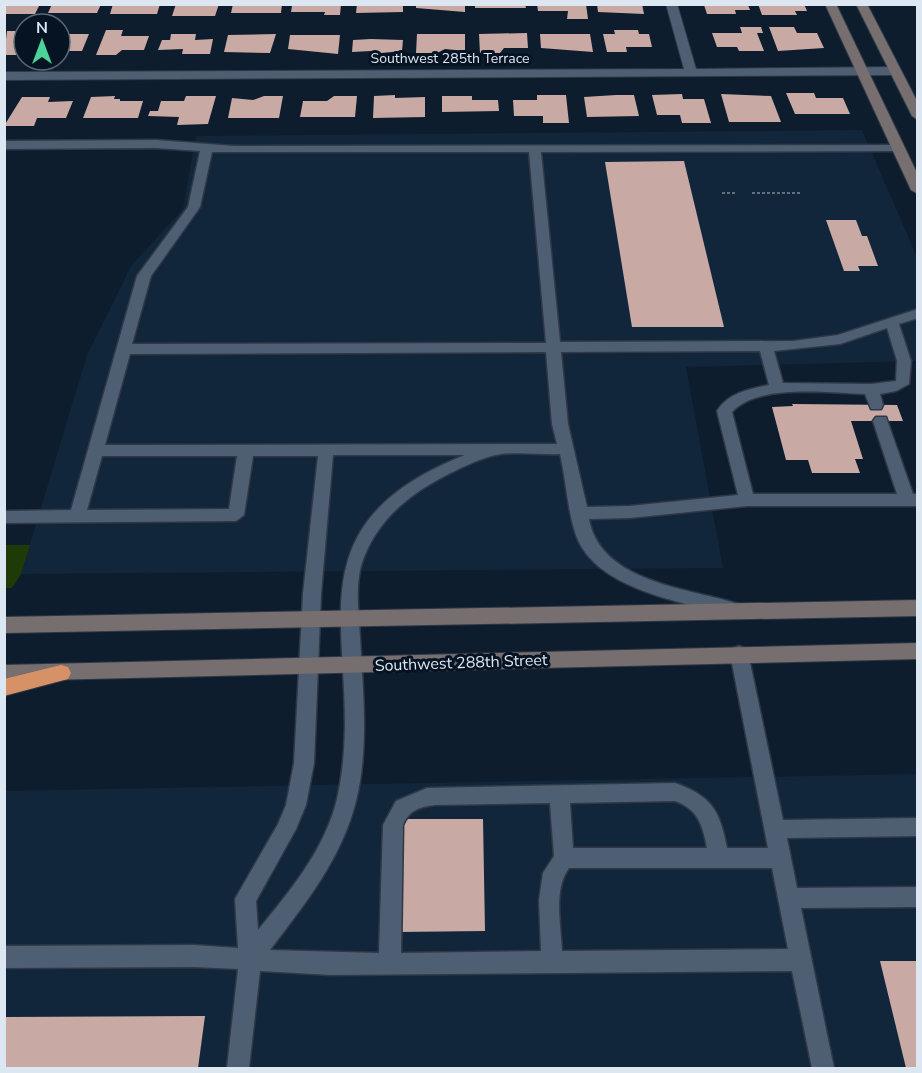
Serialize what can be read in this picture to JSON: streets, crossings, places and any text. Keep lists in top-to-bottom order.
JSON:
{
  "streets": {
    "main road": ["Southwest 288th Street"],
    "street": ["Southwest 285th Terrace"]
  },
  "north": "top"
}
